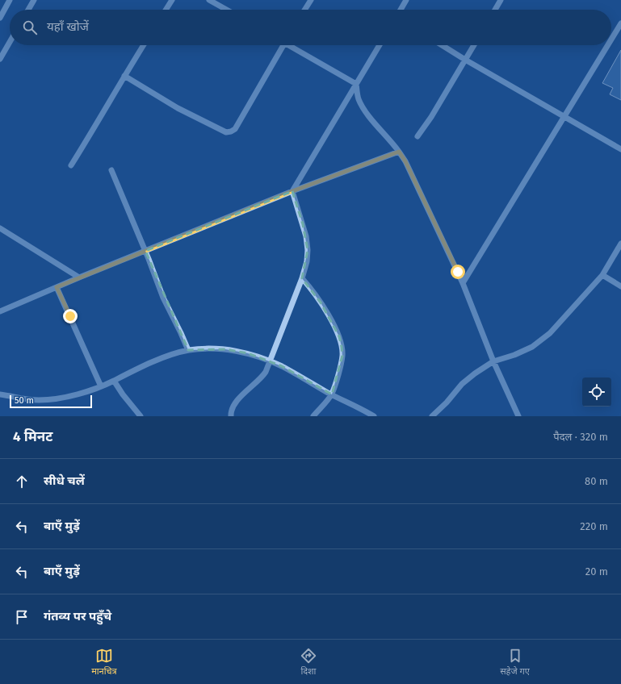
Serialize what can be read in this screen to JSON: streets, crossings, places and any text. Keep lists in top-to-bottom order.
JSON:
{
  "scale_bar": "50 m",
  "page": {
    "search": "यहाँ खोजें",
    "scale": "50 m",
    "heading": ["4 मिनट", "पैदल · 320 m"],
    "list": [
      ["सीधे चलें", "80 m"],
      ["बाएँ मुड़ें", "220 m"],
      ["बाएँ मुड़ें", "20 m"],
      "गंतव्य पर पहुँचे"
    ],
    "nav": ["मानचित्र", "दिशा", "सहेजे गए"]
  }
}
